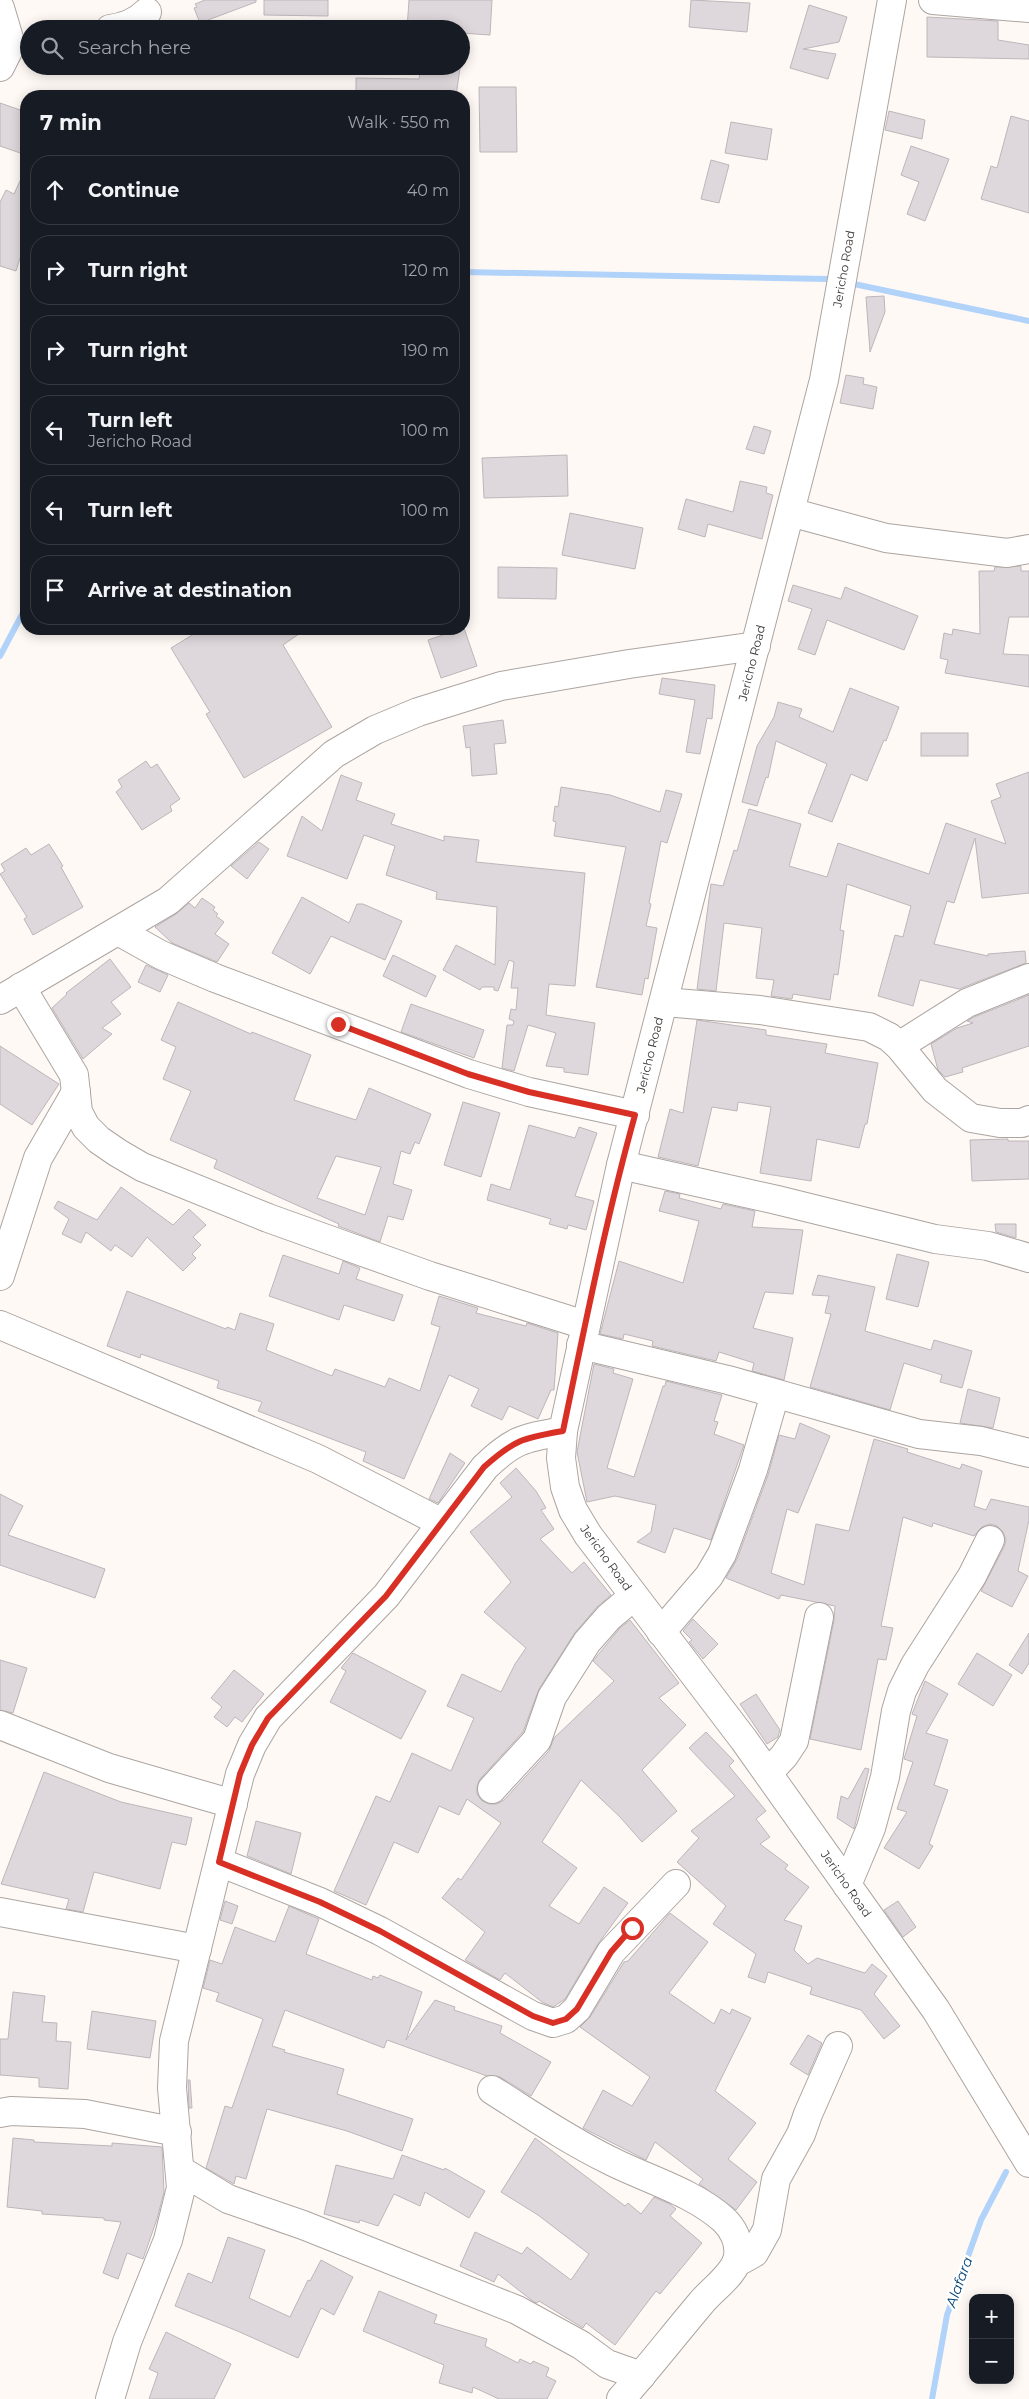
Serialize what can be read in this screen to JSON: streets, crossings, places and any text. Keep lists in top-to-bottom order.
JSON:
{
  "streets": {
    "street": ["Jericho Road"]
  },
  "water": ["Alafara"],
  "page": {
    "search": "Search here",
    "heading": ["7 min", "Walk · 550 m"],
    "list": [
      ["Continue", "40 m"],
      ["Turn right", "120 m"],
      ["Turn right", "190 m"],
      ["Turn left", "Jericho Road", "100 m"],
      ["Turn left", "100 m"],
      "Arrive at destination"
    ],
    "map_buttons": ["+", "−"]
  }
}
